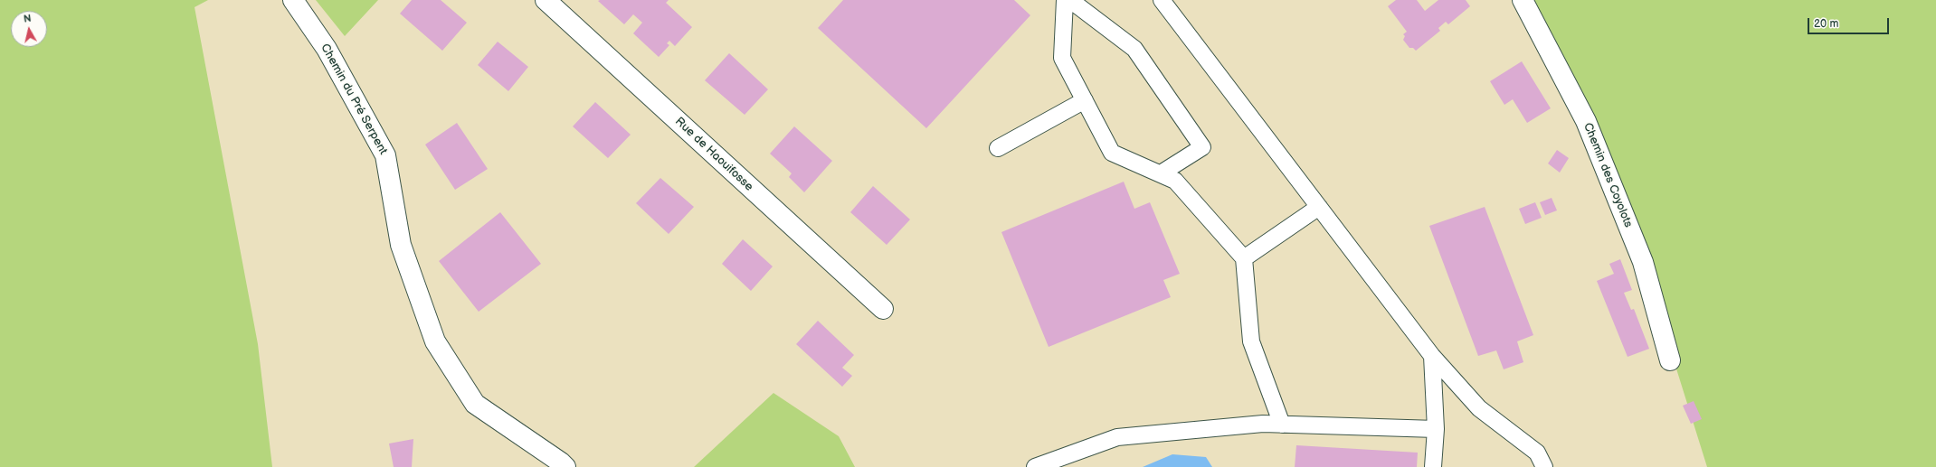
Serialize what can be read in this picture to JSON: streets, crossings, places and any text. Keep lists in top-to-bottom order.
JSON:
{
  "streets": {
    "street": ["Chemin du Pré Serpent", "Rue de Haouifosse", "Chemin des Coyolots"]
  },
  "scale_bar": "20 m",
  "north": "top"
}
